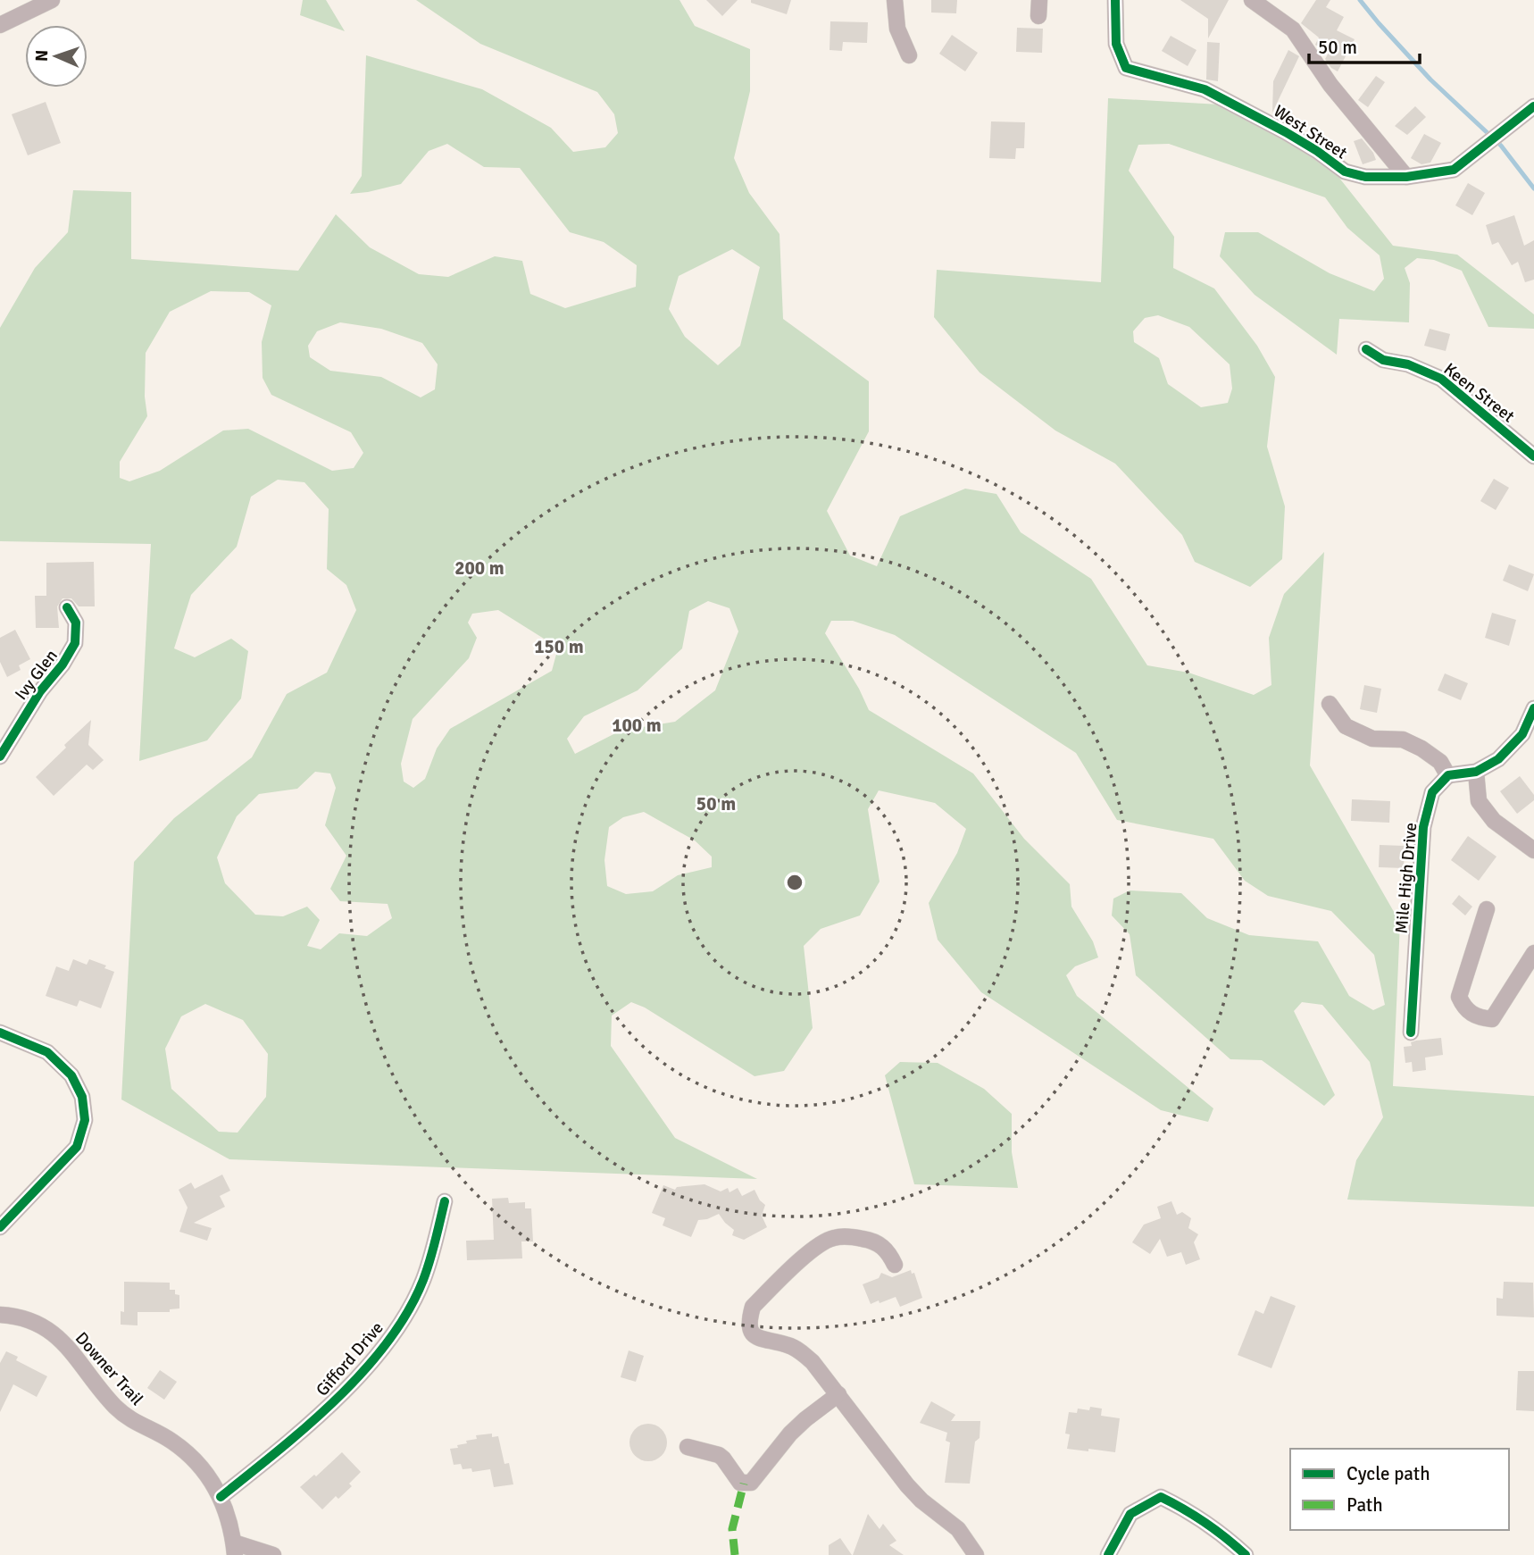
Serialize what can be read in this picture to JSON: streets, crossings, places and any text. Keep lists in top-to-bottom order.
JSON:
{
  "streets": {
    "street": [
      "West Street",
      "Keen Street",
      "Ivy Glen",
      "Mile High Drive",
      "Gifford Drive",
      "Downer Trail"
    ]
  },
  "crossings": [
    ["Gifford Drive", "Downer Trail"]
  ],
  "legend": ["Cycle path", "Path"],
  "scale_bar": "50 m",
  "north": "left",
  "rings": [
    "200 m",
    "150 m",
    "100 m",
    "50 m"
  ]
}
